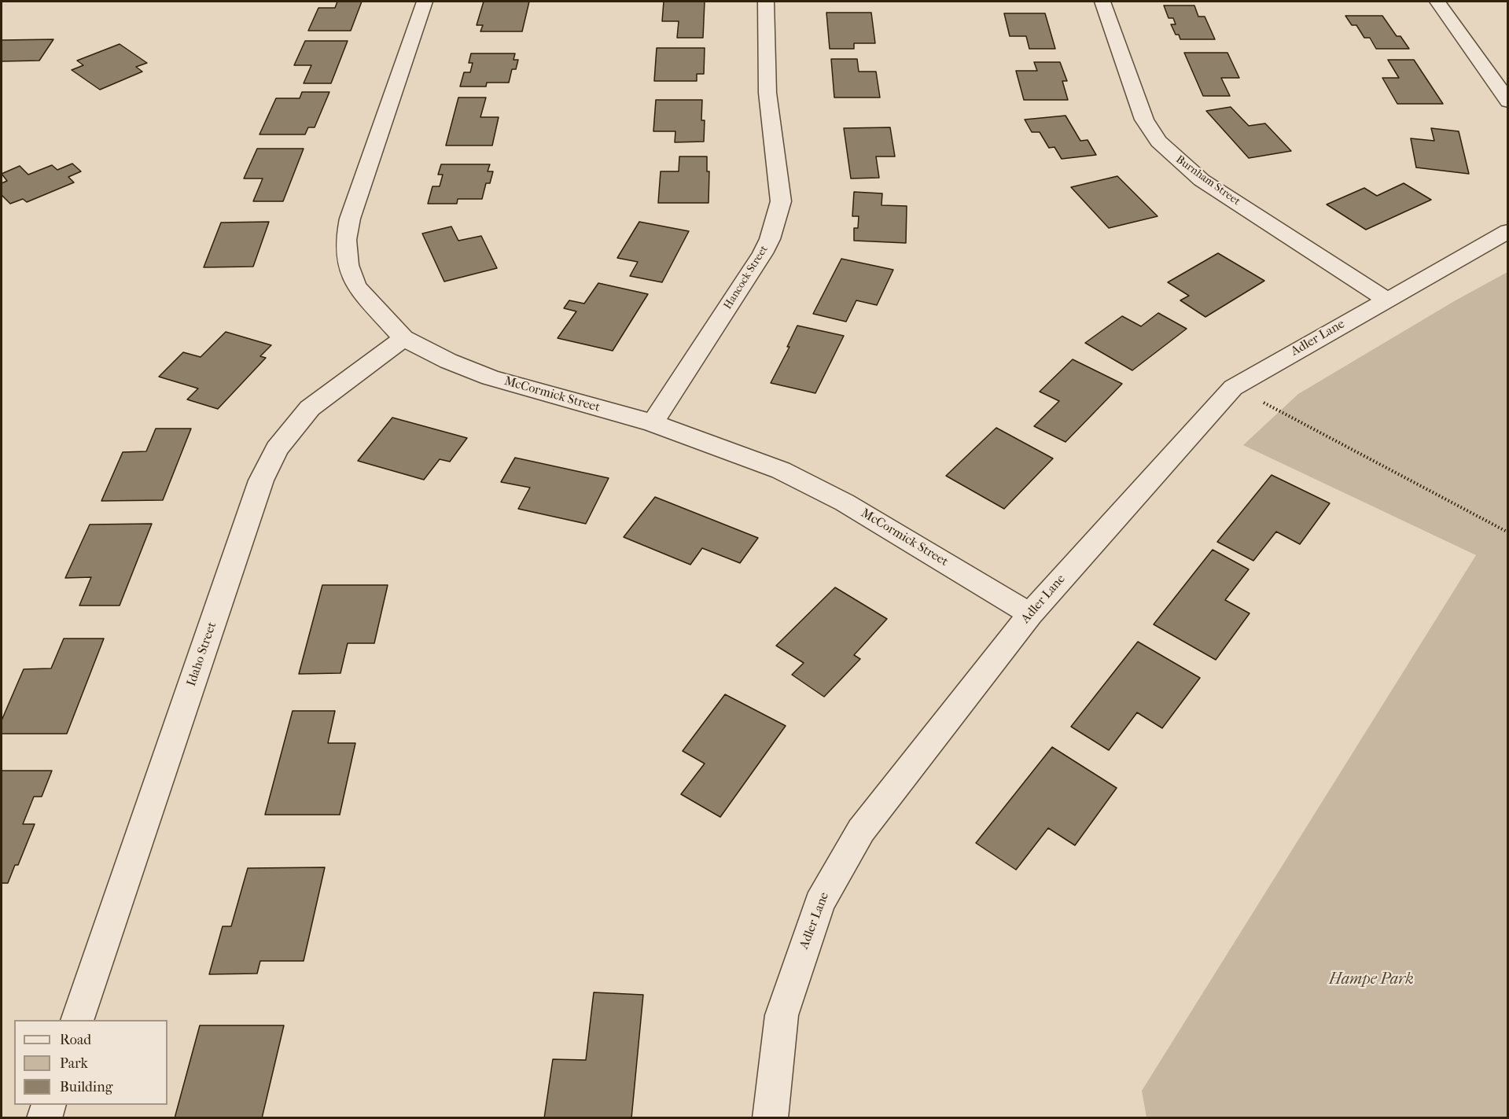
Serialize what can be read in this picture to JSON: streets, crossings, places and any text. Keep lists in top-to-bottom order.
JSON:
{
  "streets": {
    "street": [
      "Burnham Street",
      "Hancock Street",
      "Adler Lane",
      "McCormick Street",
      "Idaho Street"
    ]
  },
  "crossings": [
    ["Burnham Street", "Adler Lane"],
    ["Hancock Street", "McCormick Street"],
    ["Adler Lane", "McCormick Street"],
    ["McCormick Street", "Idaho Street"]
  ],
  "parks": ["Hampe Park"],
  "legend": ["Road", "Park", "Building"]
}
